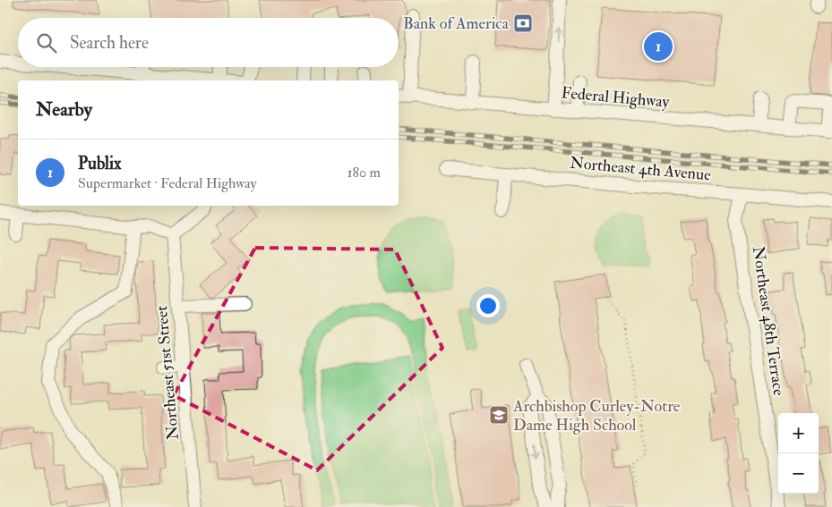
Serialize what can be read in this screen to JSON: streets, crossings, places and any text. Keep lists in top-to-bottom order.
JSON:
{
  "streets": {
    "street": [
      "Federal Highway",
      "Northeast 4th Avenue",
      "Northeast 48th Terrace",
      "Northeast 51st Street"
    ]
  },
  "crossings": [
    ["Northeast 4th Avenue", "Northeast 48th Terrace"]
  ],
  "places": {
    "bank": ["Bank of America"],
    "school or university": ["Archbishop Curley-Notre Dame High School"]
  },
  "page": {
    "search": "Search here",
    "pins": "1",
    "heading": "Nearby",
    "list": [
      {
        "mark": "1",
        "name": "Publix",
        "note": "Supermarket · Federal Highway",
        "value": "180 m"
      }
    ],
    "map_buttons": ["+", "−"]
  }
}
